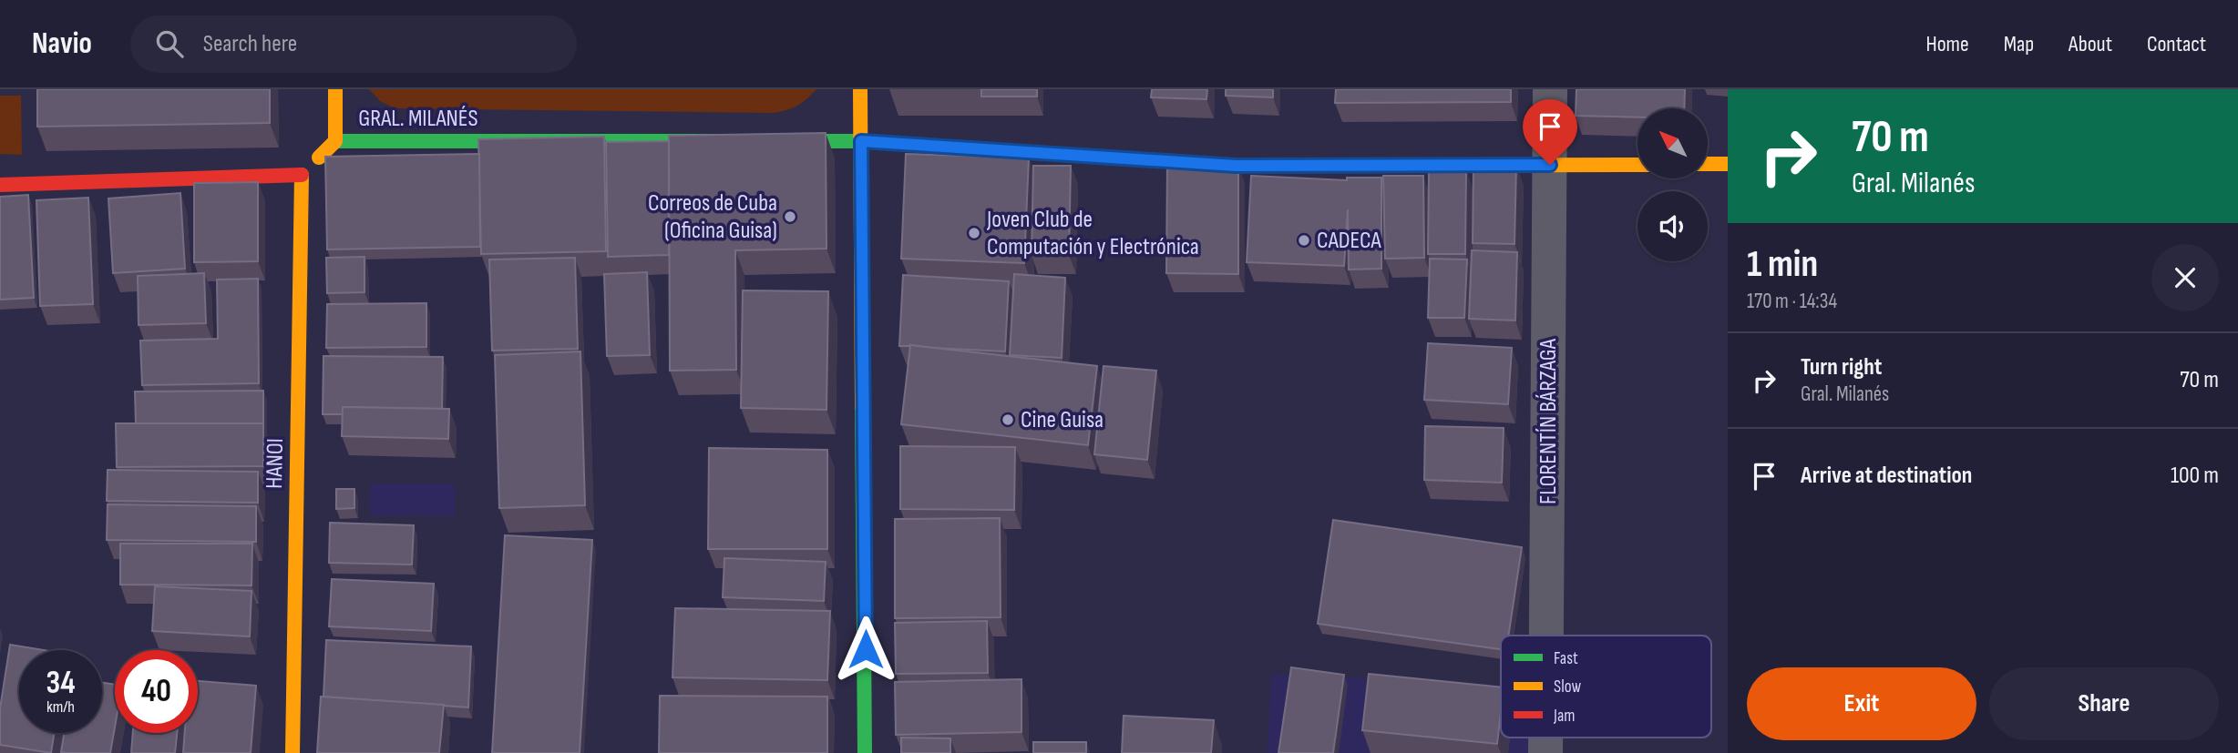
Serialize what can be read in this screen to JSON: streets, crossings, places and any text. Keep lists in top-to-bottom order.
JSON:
{
  "streets": {
    "street": ["GRAL. MILANÉS", "FLORENTÍN BÁRZAGA", "HANOI"]
  },
  "places": [
    "Correos de Cuba (Oficina Guisa)",
    "Joven Club de Computación y Electrónica",
    "CADECA",
    "Cine Guisa"
  ],
  "legend": ["Fast", "Slow", "Jam"],
  "north": "top left",
  "page": {
    "header": "Navio",
    "search": "Search here",
    "nav": [
      "Home",
      "Map",
      "About",
      "Contact"
    ],
    "turn": ["70 m", "Gral. Milanés"],
    "heading": ["1 min", "170 m · 14:34"],
    "list": [
      {
        "name": "Turn right",
        "note": "Gral. Milanés",
        "value": "70 m"
      },
      {
        "name": "Arrive at destination",
        "value": "100 m"
      }
    ],
    "speed": "34 km/h",
    "limit": "40",
    "buttons": ["Exit", "Share"]
  }
}
